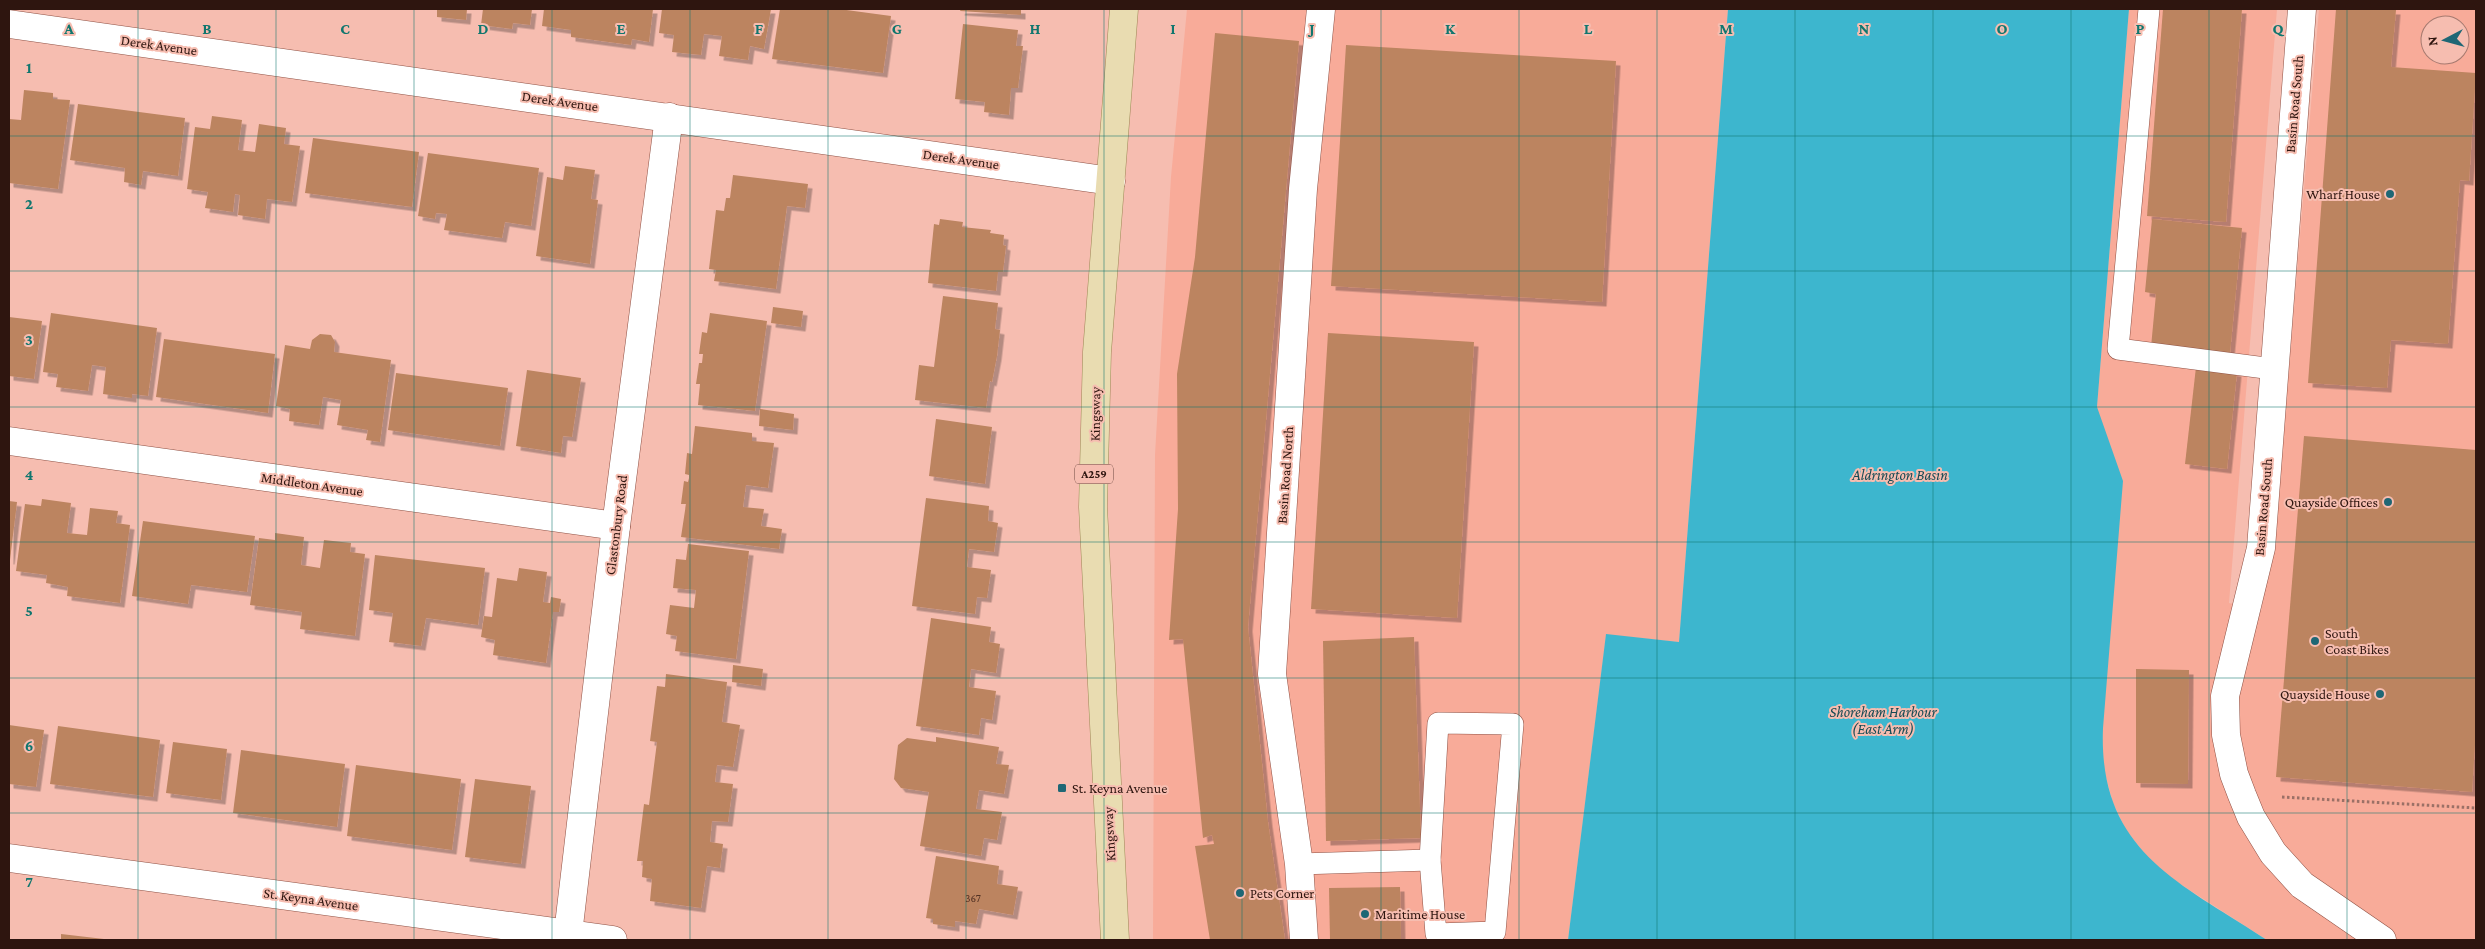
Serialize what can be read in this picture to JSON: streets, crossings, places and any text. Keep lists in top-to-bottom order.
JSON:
{
  "streets": {
    "main road": ["Kingsway", "A259"],
    "street": [
      "Derek Avenue",
      "Basin Road South",
      "Basin Road North",
      "Middleton Avenue",
      "Glastonbury Road",
      "St. Keyna Avenue"
    ]
  },
  "crossings": [
    ["Derek Avenue", "Kingsway"],
    ["Derek Avenue", "Glastonbury Road"],
    ["Middleton Avenue", "Glastonbury Road"],
    ["Glastonbury Road", "St. Keyna Avenue"]
  ],
  "water": ["Aldrington Basin", "Shoreham Harbour (East Arm)"],
  "places": {
    "other": [
      "Wharf House",
      "Quayside Offices",
      "South Coast Bikes",
      "Quayside House",
      "Pets Corner",
      "Maritime House"
    ],
    "transit": ["St. Keyna Avenue"]
  },
  "house_numbers": ["367"],
  "north": "left",
  "grid": {
    "columns": [
      "A",
      "B",
      "C",
      "D",
      "E",
      "F",
      "G",
      "H",
      "I",
      "J",
      "K",
      "L",
      "M",
      "N",
      "O",
      "P",
      "Q"
    ],
    "rows": [
      "1",
      "2",
      "3",
      "4",
      "5",
      "6",
      "7"
    ]
  }
}
